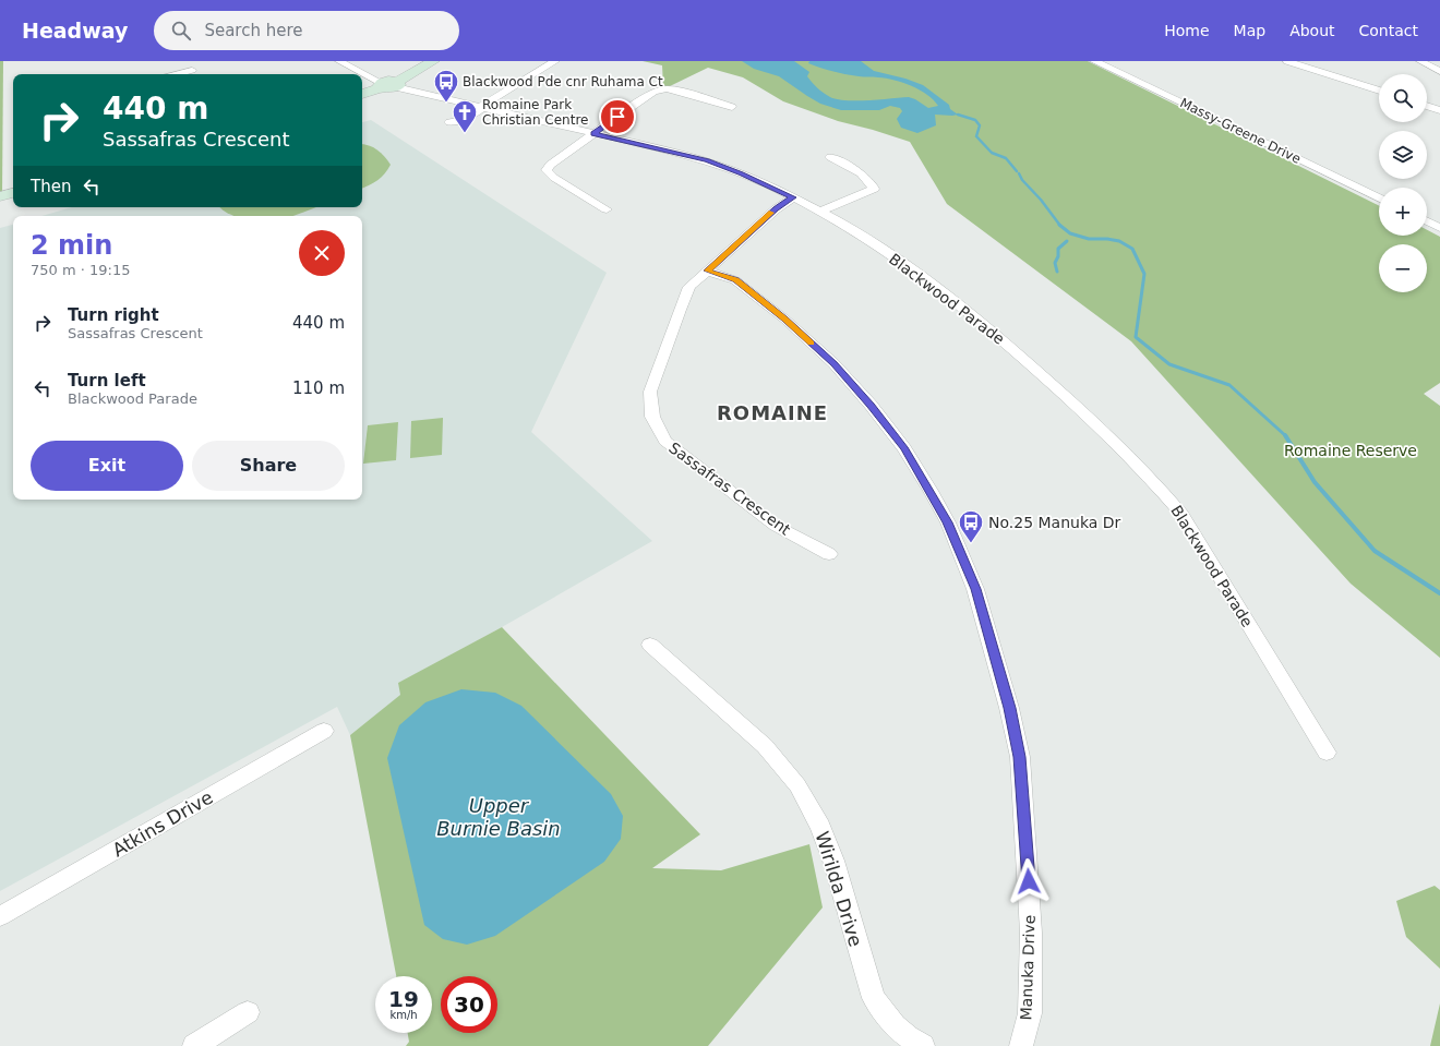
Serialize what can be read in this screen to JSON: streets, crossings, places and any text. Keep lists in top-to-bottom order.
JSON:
{
  "streets": {
    "street": [
      "Massy-Greene Drive",
      "Blackwood Parade",
      "Sassafras Crescent",
      "Atkins Drive",
      "Wirilda Drive",
      "Manuka Drive"
    ]
  },
  "crossings": [
    ["Blackwood Parade", "Sassafras Crescent"],
    ["Sassafras Crescent", "Manuka Drive"]
  ],
  "districts": ["ROMAINE"],
  "water": ["Upper Burnie Basin"],
  "parks": ["Romaine Reserve"],
  "places": {
    "bus stop": ["Blackwood Pde cnr Ruhama Ct", "No.25 Manuka Dr"],
    "church": ["Romaine Park Christian Centre"]
  },
  "page": {
    "header": "Headway",
    "search": "Search here",
    "nav": [
      "Home",
      "Map",
      "About",
      "Contact"
    ],
    "map_buttons": ["+", "−"],
    "turn": ["440 m", "Sassafras Crescent"],
    "then": "Then",
    "heading": ["2 min", "750 m · 19:15"],
    "list": [
      {
        "name": "Turn right",
        "note": "Sassafras Crescent",
        "value": "440 m"
      },
      {
        "name": "Turn left",
        "note": "Blackwood Parade",
        "value": "110 m"
      }
    ],
    "buttons": ["Exit", "Share"],
    "speed": "19 km/h",
    "limit": "30"
  }
}
